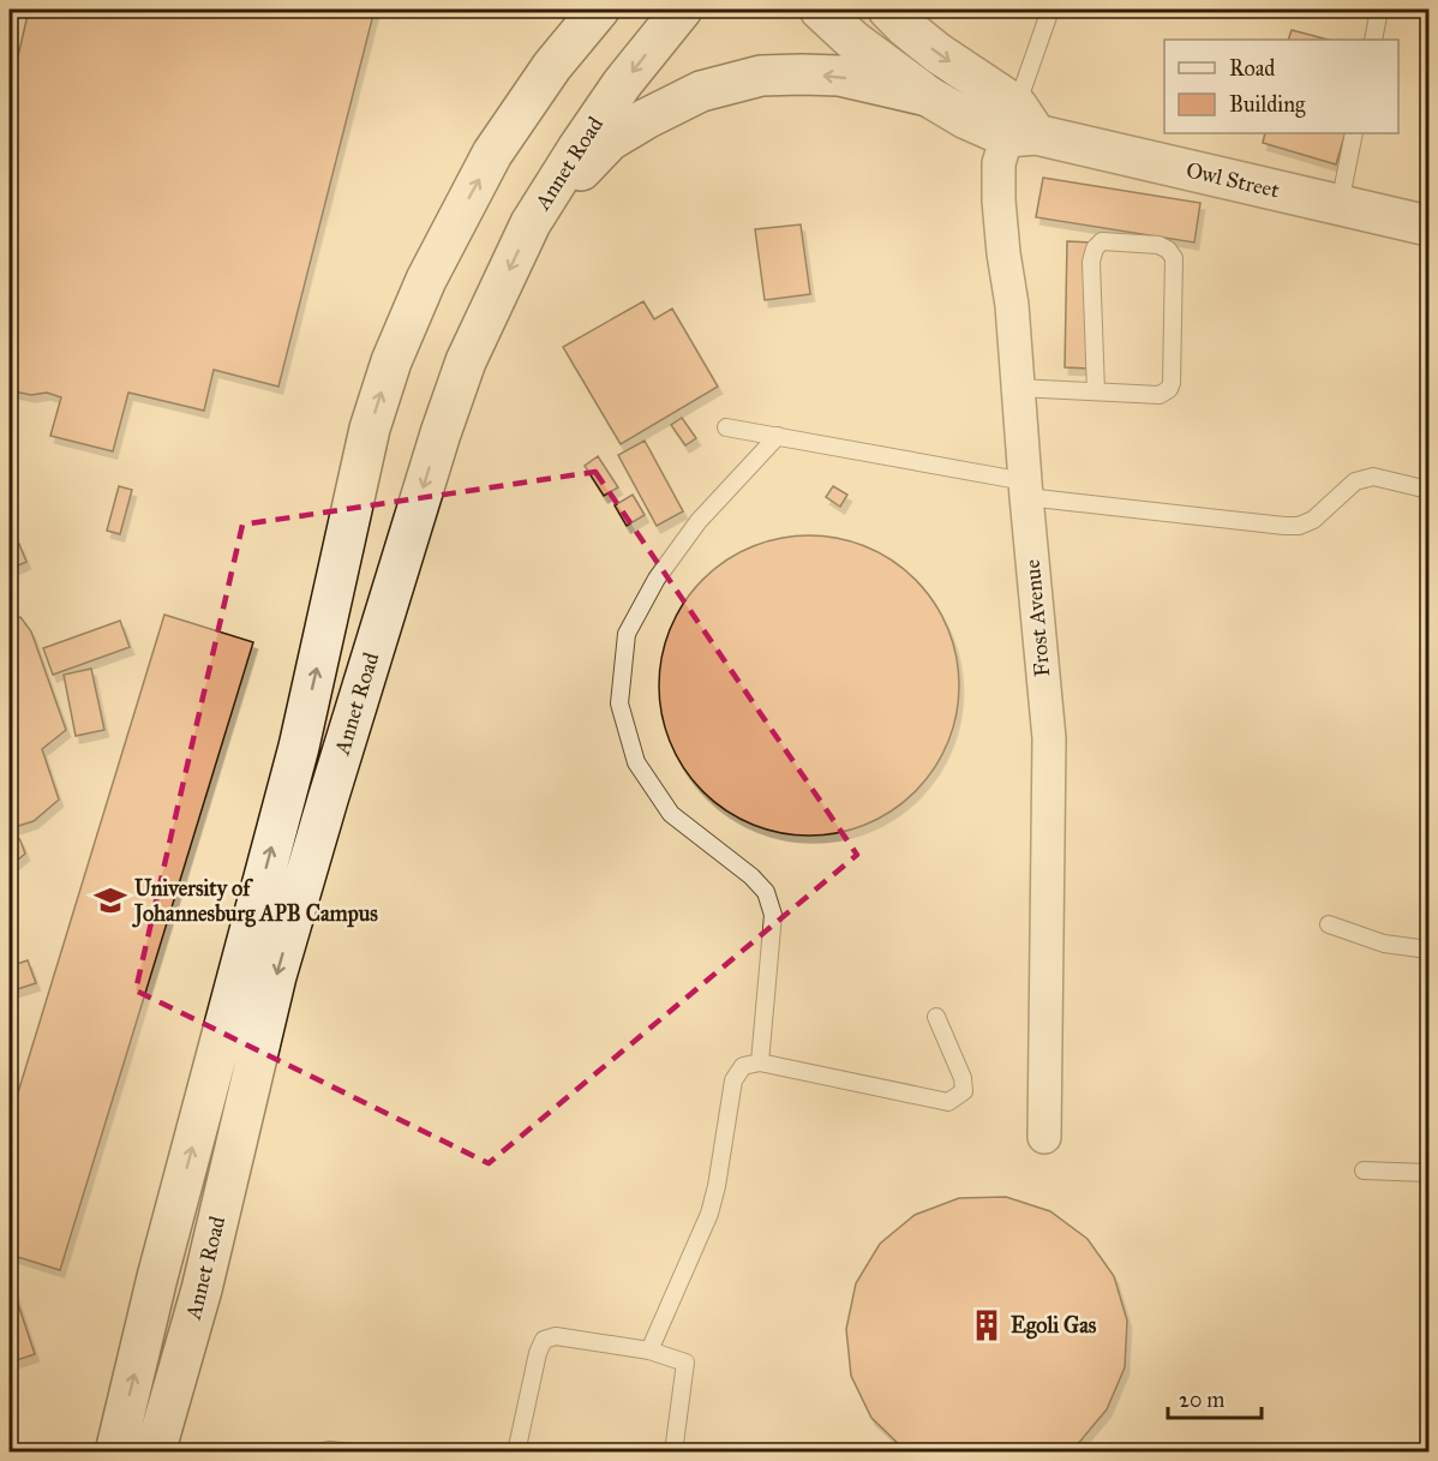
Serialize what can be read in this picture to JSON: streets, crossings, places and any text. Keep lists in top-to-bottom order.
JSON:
{
  "streets": {
    "main road": ["Annet Road", "Owl Street"],
    "street": ["Frost Avenue"]
  },
  "crossings": [
    ["Owl Street", "Frost Avenue"]
  ],
  "places": {
    "school or university": ["University of Johannesburg APB Campus"],
    "building": ["Egoli Gas"]
  },
  "legend": ["Road", "Building"],
  "scale_bar": "20 m"
}
